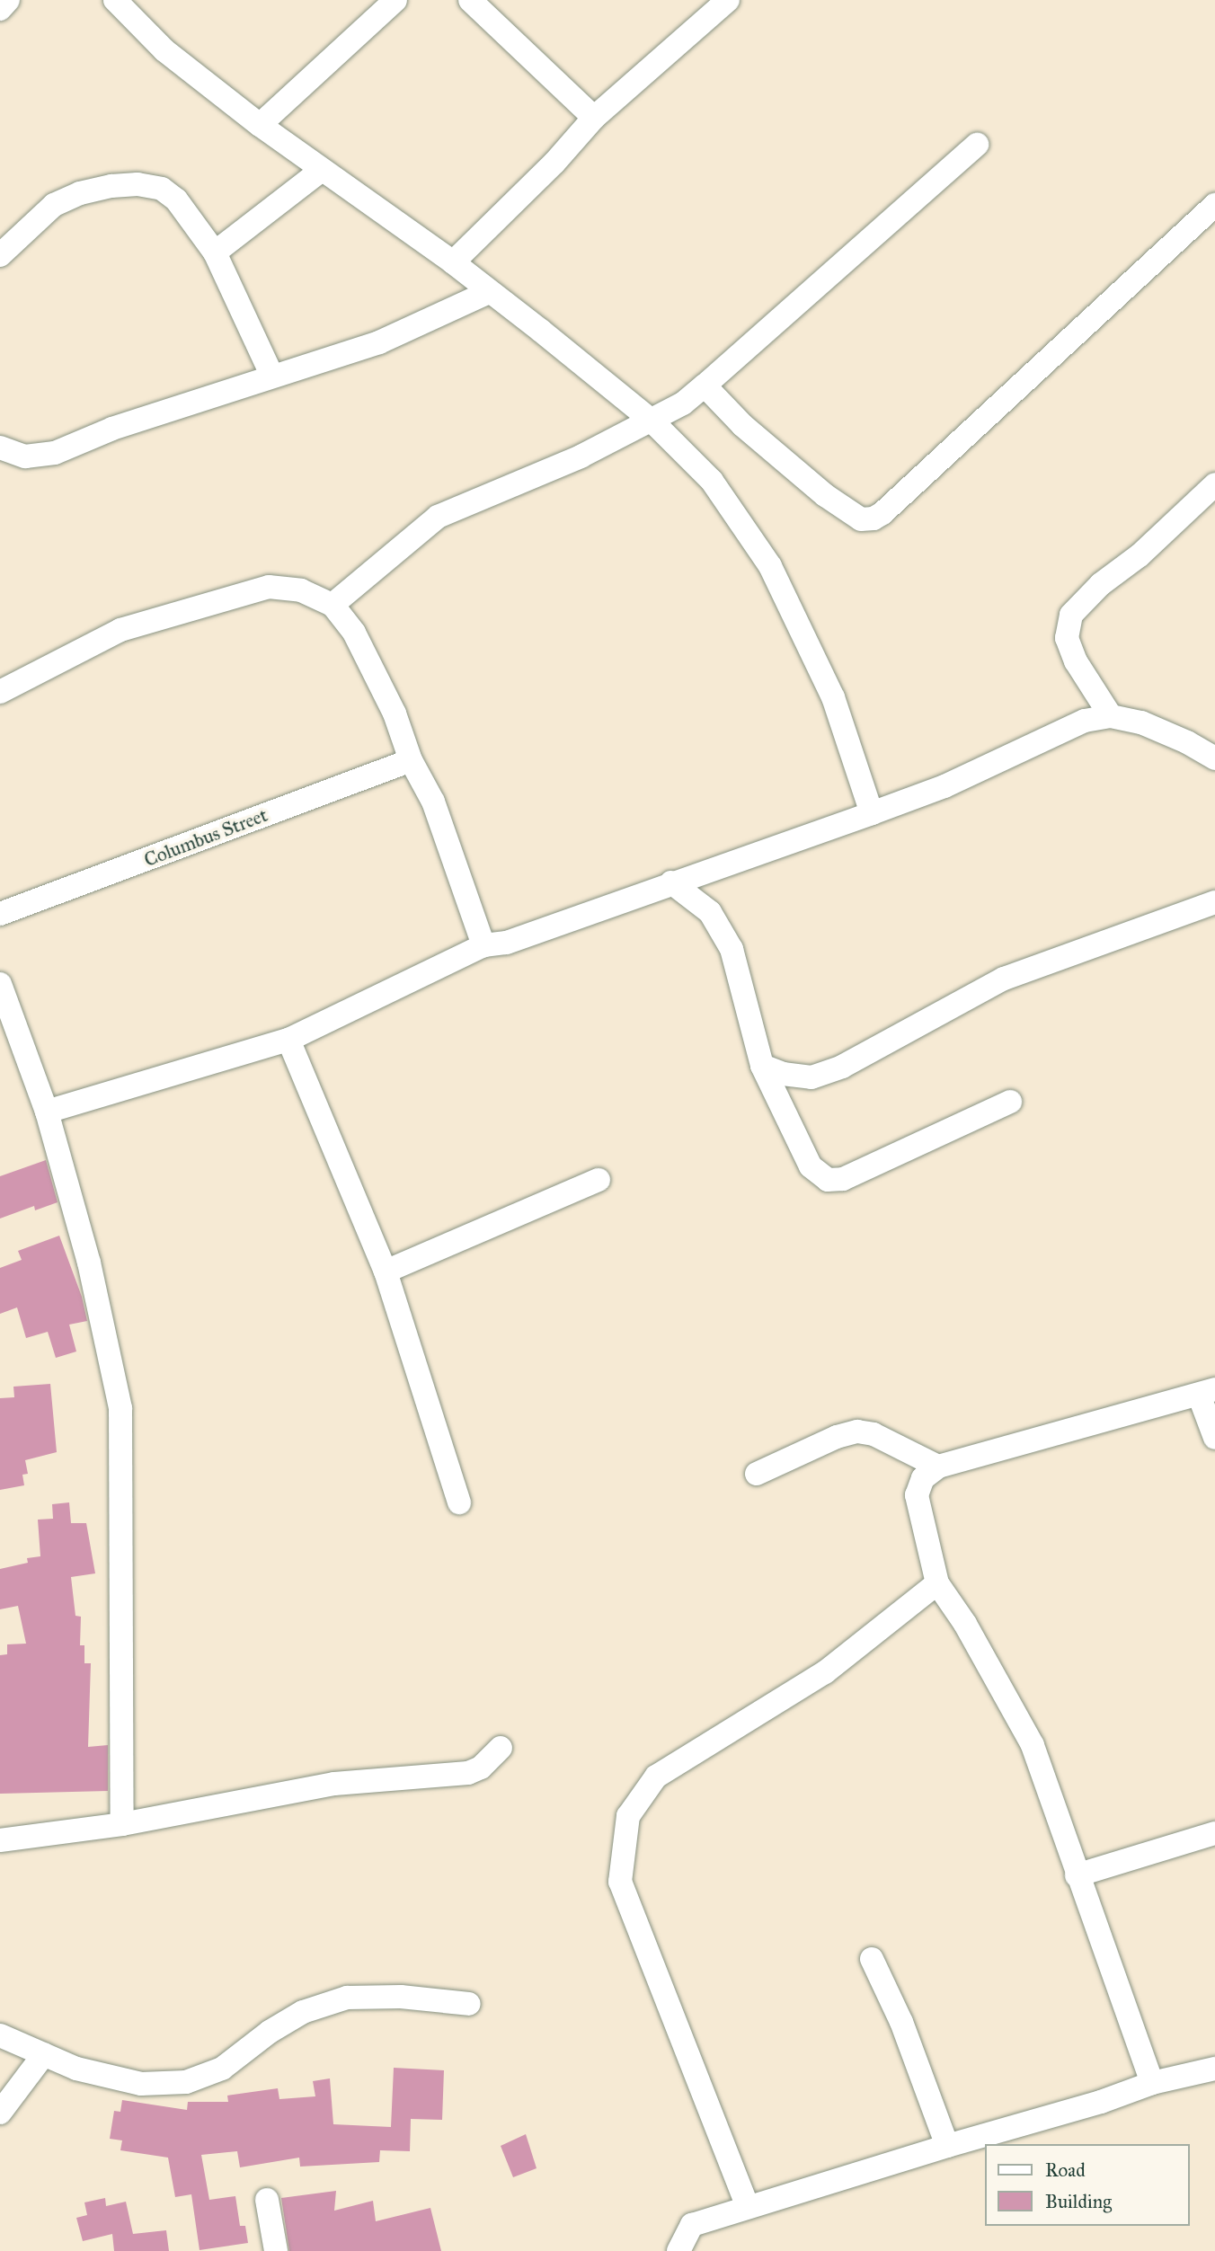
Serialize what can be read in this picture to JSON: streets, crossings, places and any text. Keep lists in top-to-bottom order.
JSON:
{
  "streets": {
    "street": ["Columbus Street"]
  },
  "legend": ["Road", "Building"]
}
